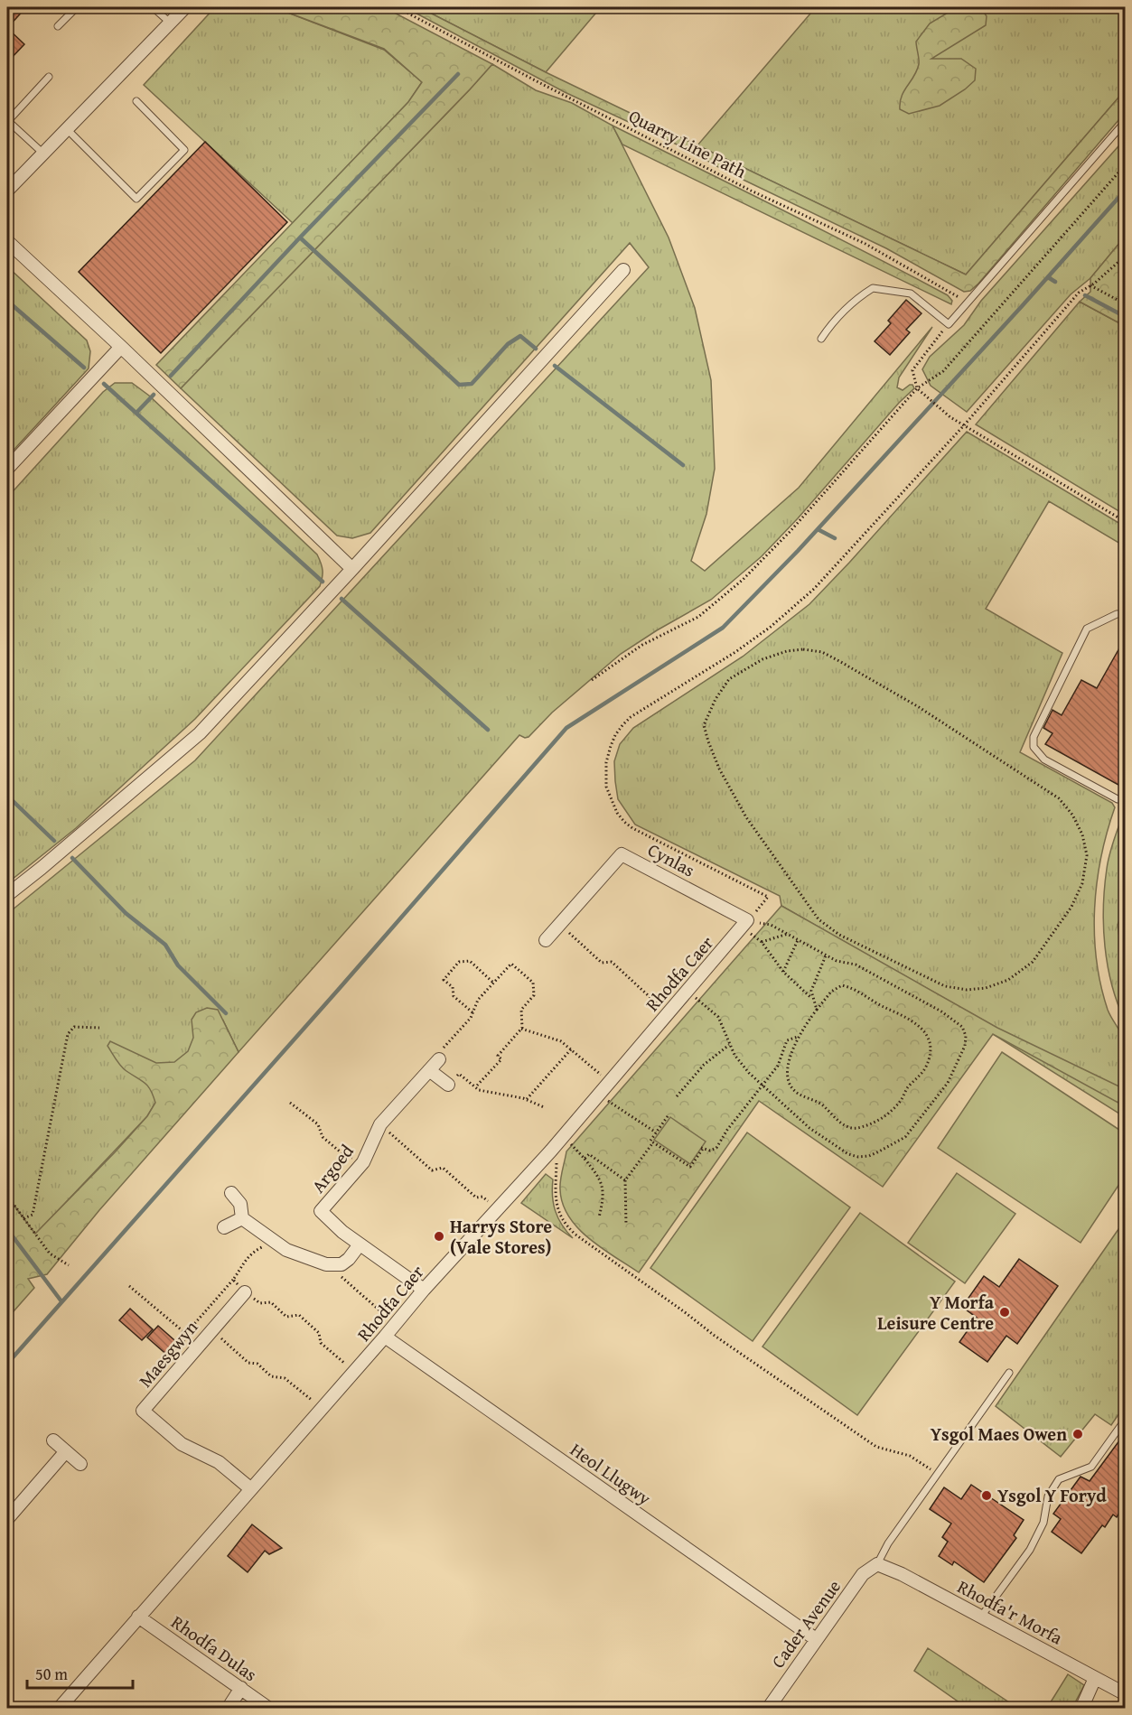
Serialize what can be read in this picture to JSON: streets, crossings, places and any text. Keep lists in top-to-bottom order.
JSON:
{
  "streets": {
    "street": [
      "Cynlas",
      "Rhodfa Caer",
      "Argoed",
      "Maesgwyn",
      "Heol Llugwy",
      "Rhodfa'r Morfa",
      "Cader Avenue",
      "Rhodfa Dulas"
    ],
    "path": ["Quarry Line Path"]
  },
  "crossings": [
    ["Cynlas", "Rhodfa Caer"],
    ["Rhodfa Caer", "Argoed"],
    ["Rhodfa Caer", "Maesgwyn"],
    ["Rhodfa Caer", "Heol Llugwy"],
    ["Rhodfa Caer", "Rhodfa Dulas"],
    ["Heol Llugwy", "Cader Avenue"],
    ["Rhodfa'r Morfa", "Cader Avenue"]
  ],
  "places": [
    "Harrys Store (Vale Stores)",
    "Y Morfa Leisure Centre",
    "Ysgol Maes Owen",
    "Ysgol Y Foryd"
  ],
  "scale_bar": "50 m"
}
